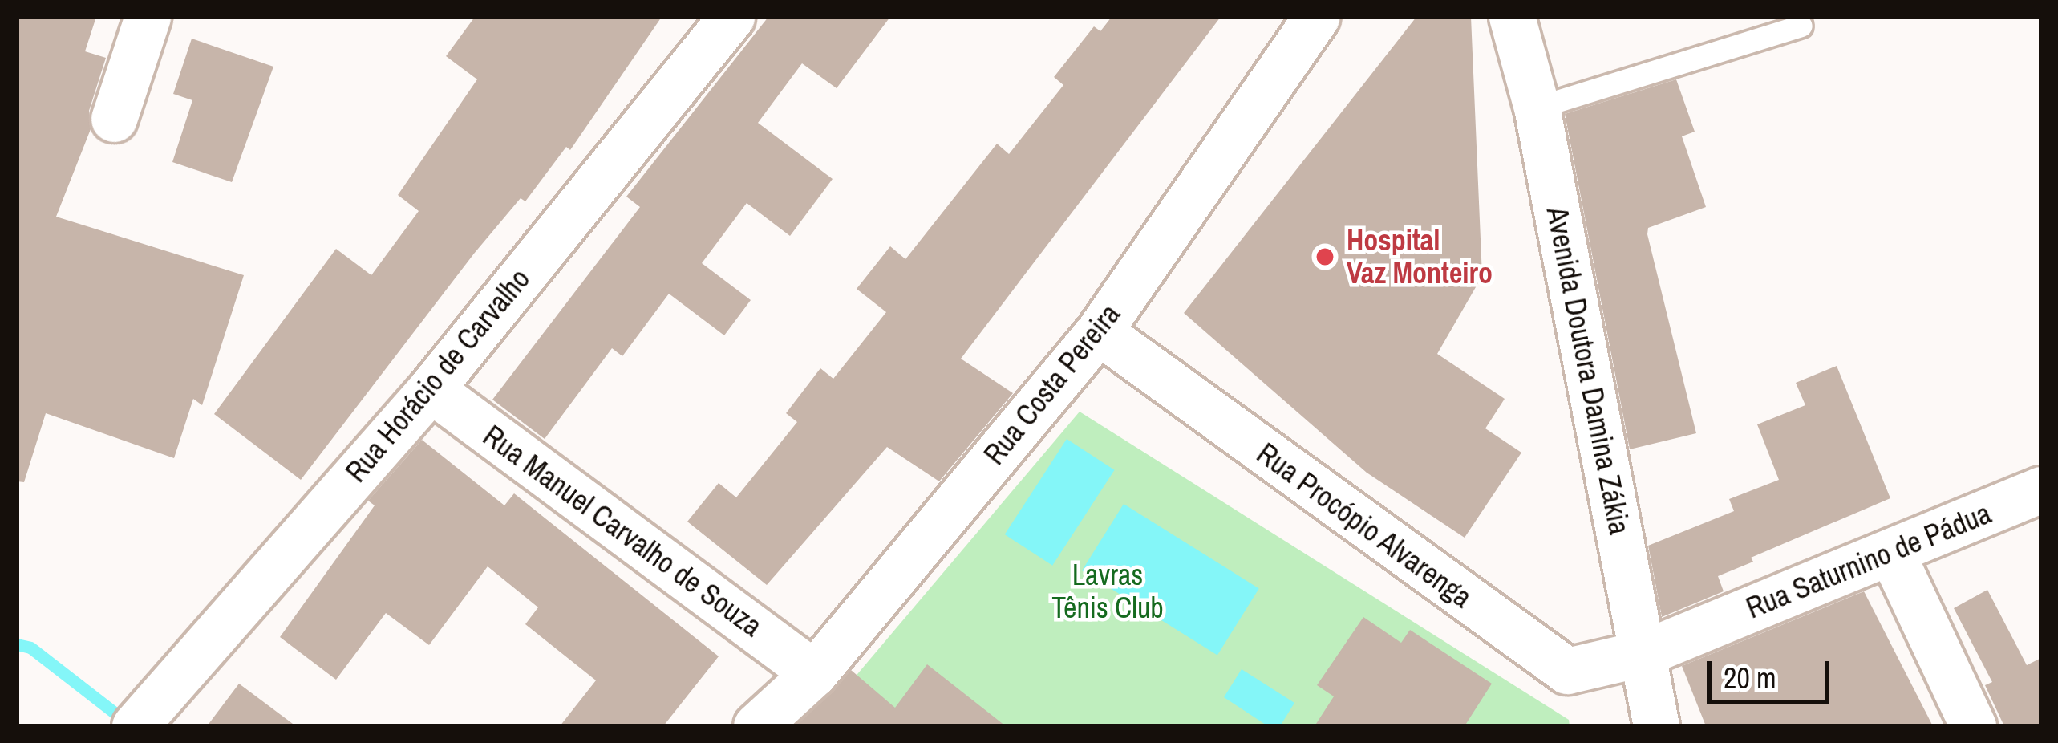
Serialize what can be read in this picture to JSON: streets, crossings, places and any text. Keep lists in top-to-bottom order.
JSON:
{
  "streets": {
    "street": [
      "Avenida Doutora Damina Zákia",
      "Rua Horácio de Carvalho",
      "Rua Costa Pereira",
      "Rua Procópio Alvarenga",
      "Rua Manuel Carvalho de Souza",
      "Rua Saturnino de Pádua"
    ]
  },
  "crossings": [
    ["Avenida Doutora Damina Zákia", "Rua Procópio Alvarenga"],
    ["Avenida Doutora Damina Zákia", "Rua Saturnino de Pádua"],
    ["Rua Horácio de Carvalho", "Rua Manuel Carvalho de Souza"],
    ["Rua Costa Pereira", "Rua Procópio Alvarenga"],
    ["Rua Costa Pereira", "Rua Manuel Carvalho de Souza"],
    ["Rua Procópio Alvarenga", "Rua Saturnino de Pádua"]
  ],
  "parks": ["Lavras Tênis Club"],
  "places": ["Hospital Vaz Monteiro"],
  "scale_bar": "20 m"
}
